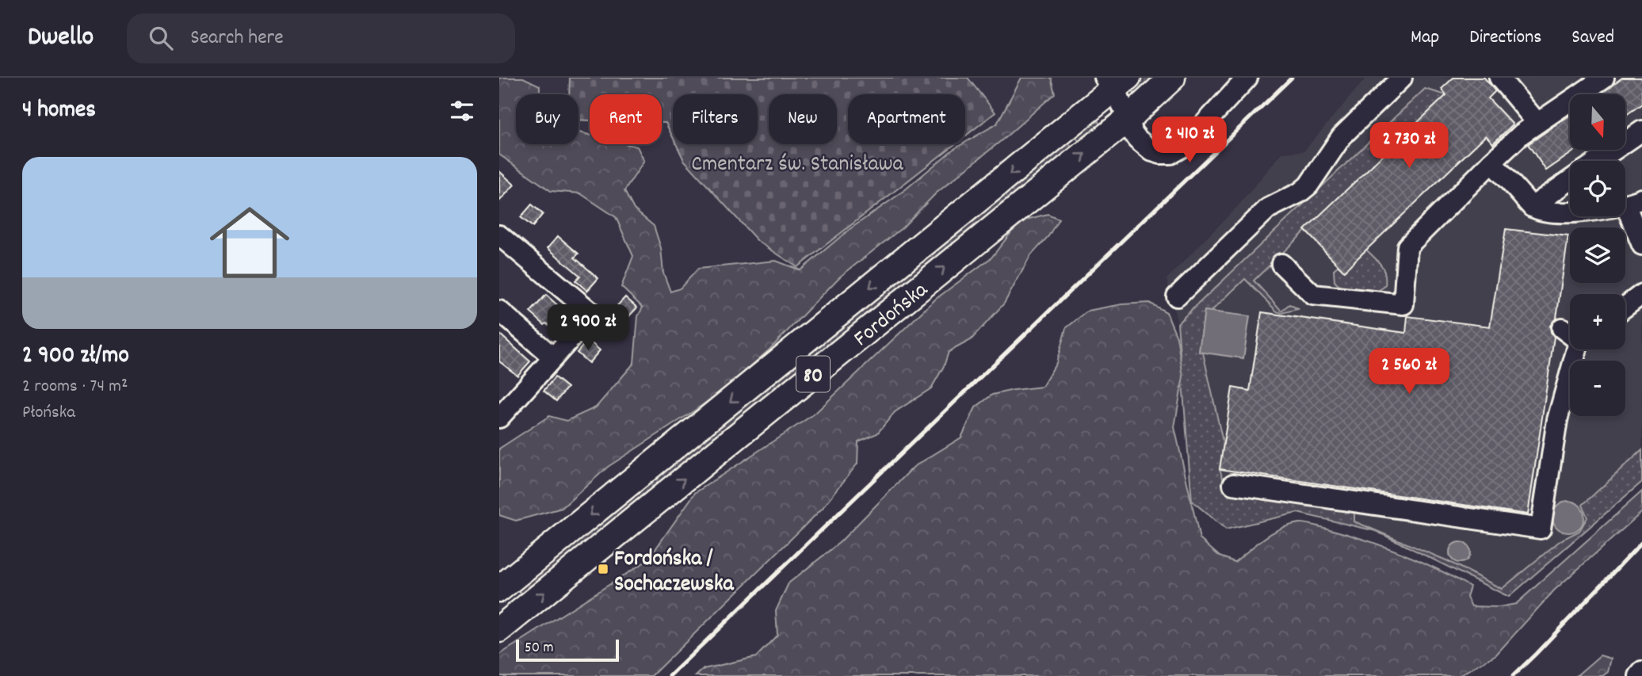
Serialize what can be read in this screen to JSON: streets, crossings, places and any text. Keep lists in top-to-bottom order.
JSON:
{
  "streets": {
    "main road": ["Fordońska", "80"]
  },
  "parks": ["Cmentarz św. Stanisława"],
  "places": {
    "transit": ["Fordońska / Sochaczewska"]
  },
  "scale_bar": "50 m",
  "north": "bottom",
  "page": {
    "header": "Dwello",
    "search": "Search here",
    "nav": ["Map", "Directions", "Saved"],
    "heading": "4 homes",
    "map_buttons": ["+", "−"],
    "chip": [
      "Buy",
      "Rent",
      "Filters",
      "New",
      "Apartment"
    ],
    "price": [
      "2 410 zł",
      "2 730 zł",
      "2 900 zł",
      "2 560 zł"
    ],
    "list": [
      {
        "name": "2 900 zł/mo",
        "note": "2 rooms · 74 m² · Płońska"
      }
    ],
    "scale": "50 m"
  }
}
